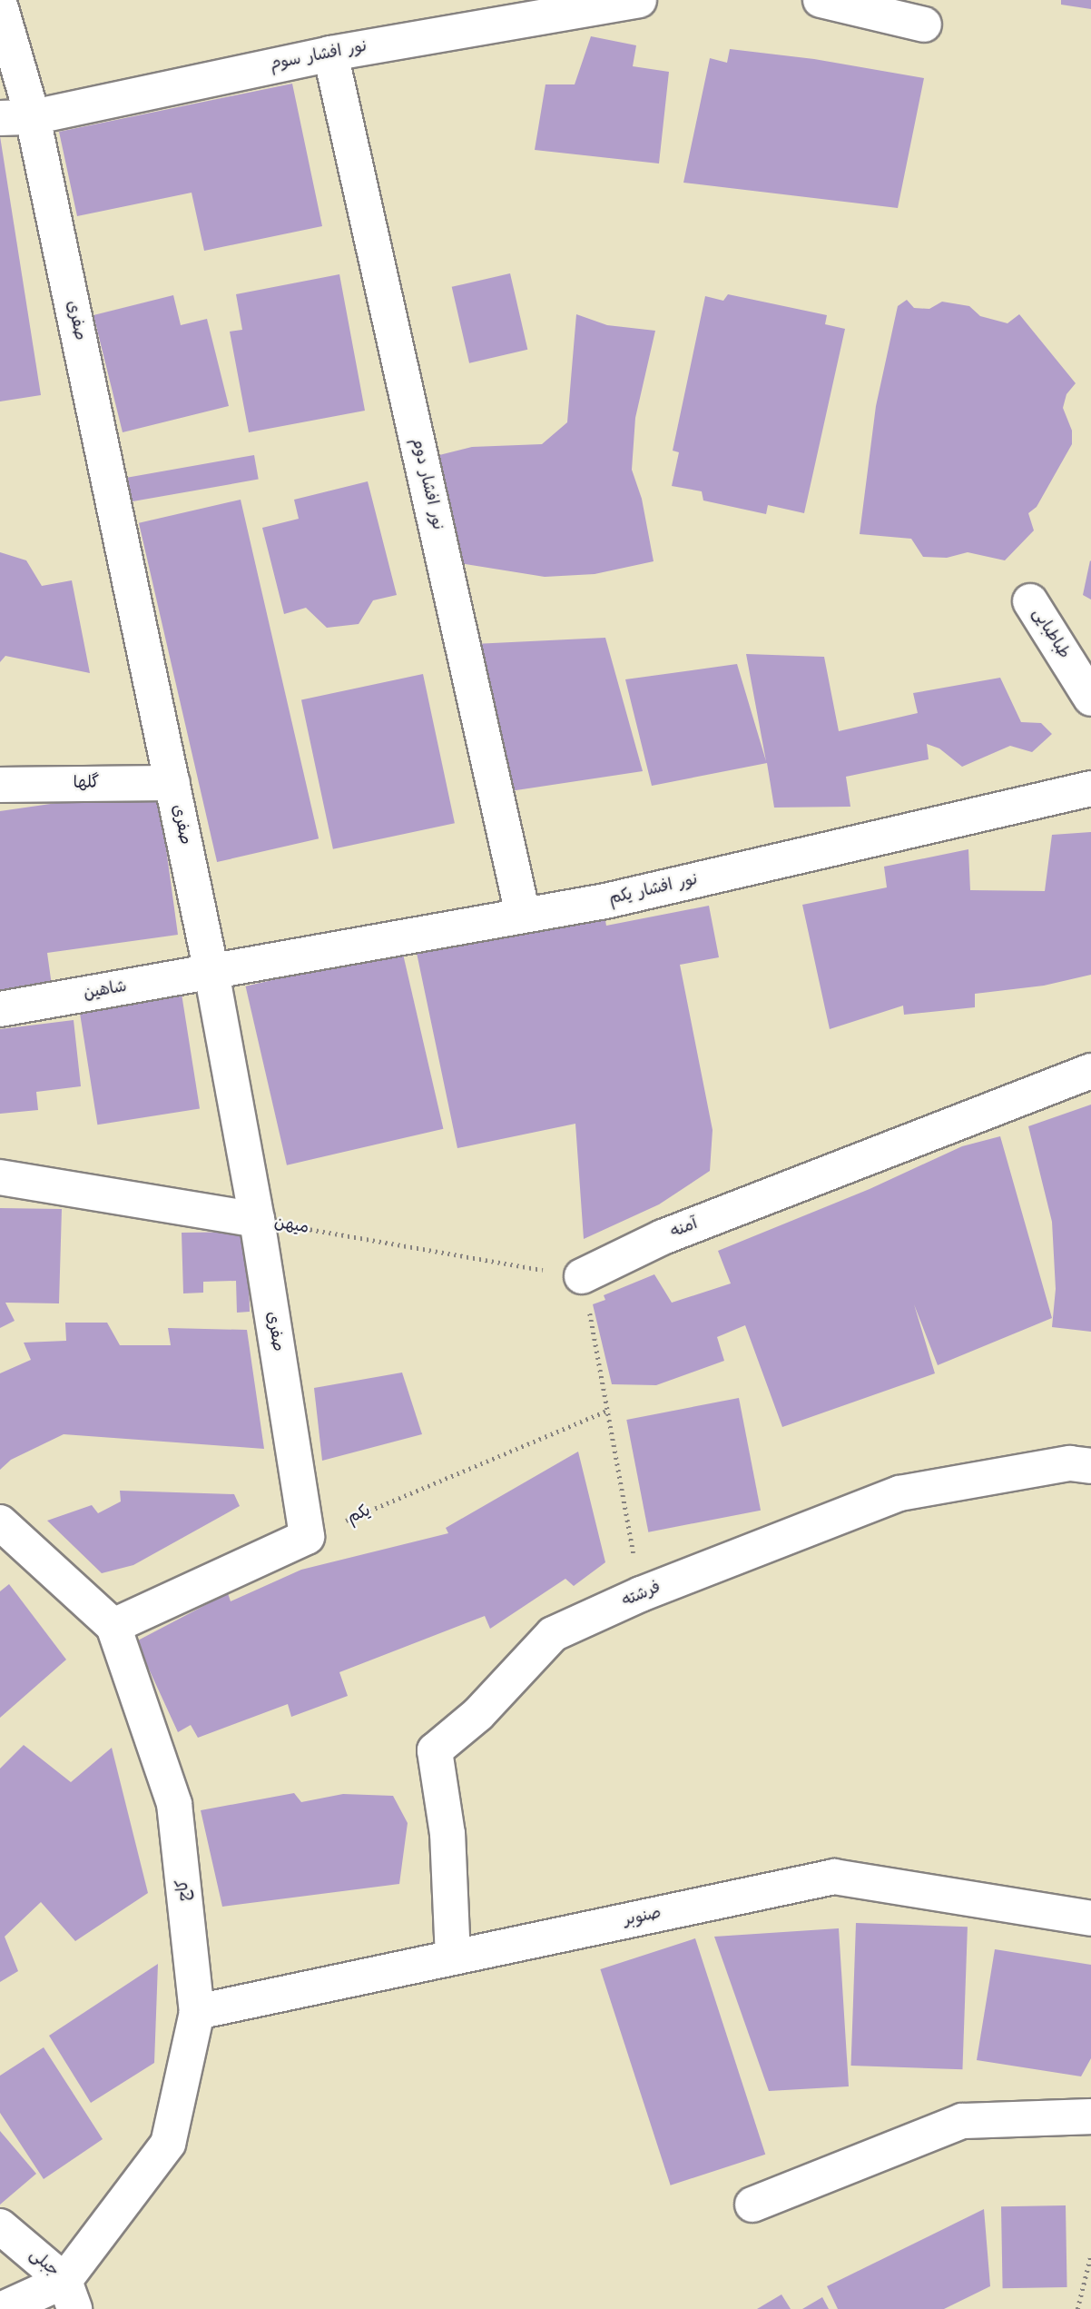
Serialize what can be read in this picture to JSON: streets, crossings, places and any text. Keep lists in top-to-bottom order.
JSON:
{
  "streets": {
    "street": [
      "نور افشار سوم",
      "صفری",
      "نور افشار دوم",
      "طباطبایی",
      "گلها",
      "نور افشار یکم",
      "شاهین",
      "میهن",
      "آمنه",
      "فرشته",
      "کاج",
      "صنوبر",
      "جبلی"
    ],
    "path": ["یکم"]
  },
  "crossings": [
    ["نور افشار سوم", "صفری"],
    ["نور افشار سوم", "نور افشار دوم"],
    ["صفری", "گلها"],
    ["صفری", "نور افشار یکم"],
    ["صفری", "شاهین"],
    ["صفری", "میهن"],
    ["صفری", "یکم"],
    ["نور افشار دوم", "نور افشار یکم"],
    ["نور افشار یکم", "شاهین"],
    ["میهن", "آمنه"],
    ["فرشته", "صنوبر"],
    ["کاج", "صنوبر"],
    ["کاج", "جبلی"]
  ]
}
